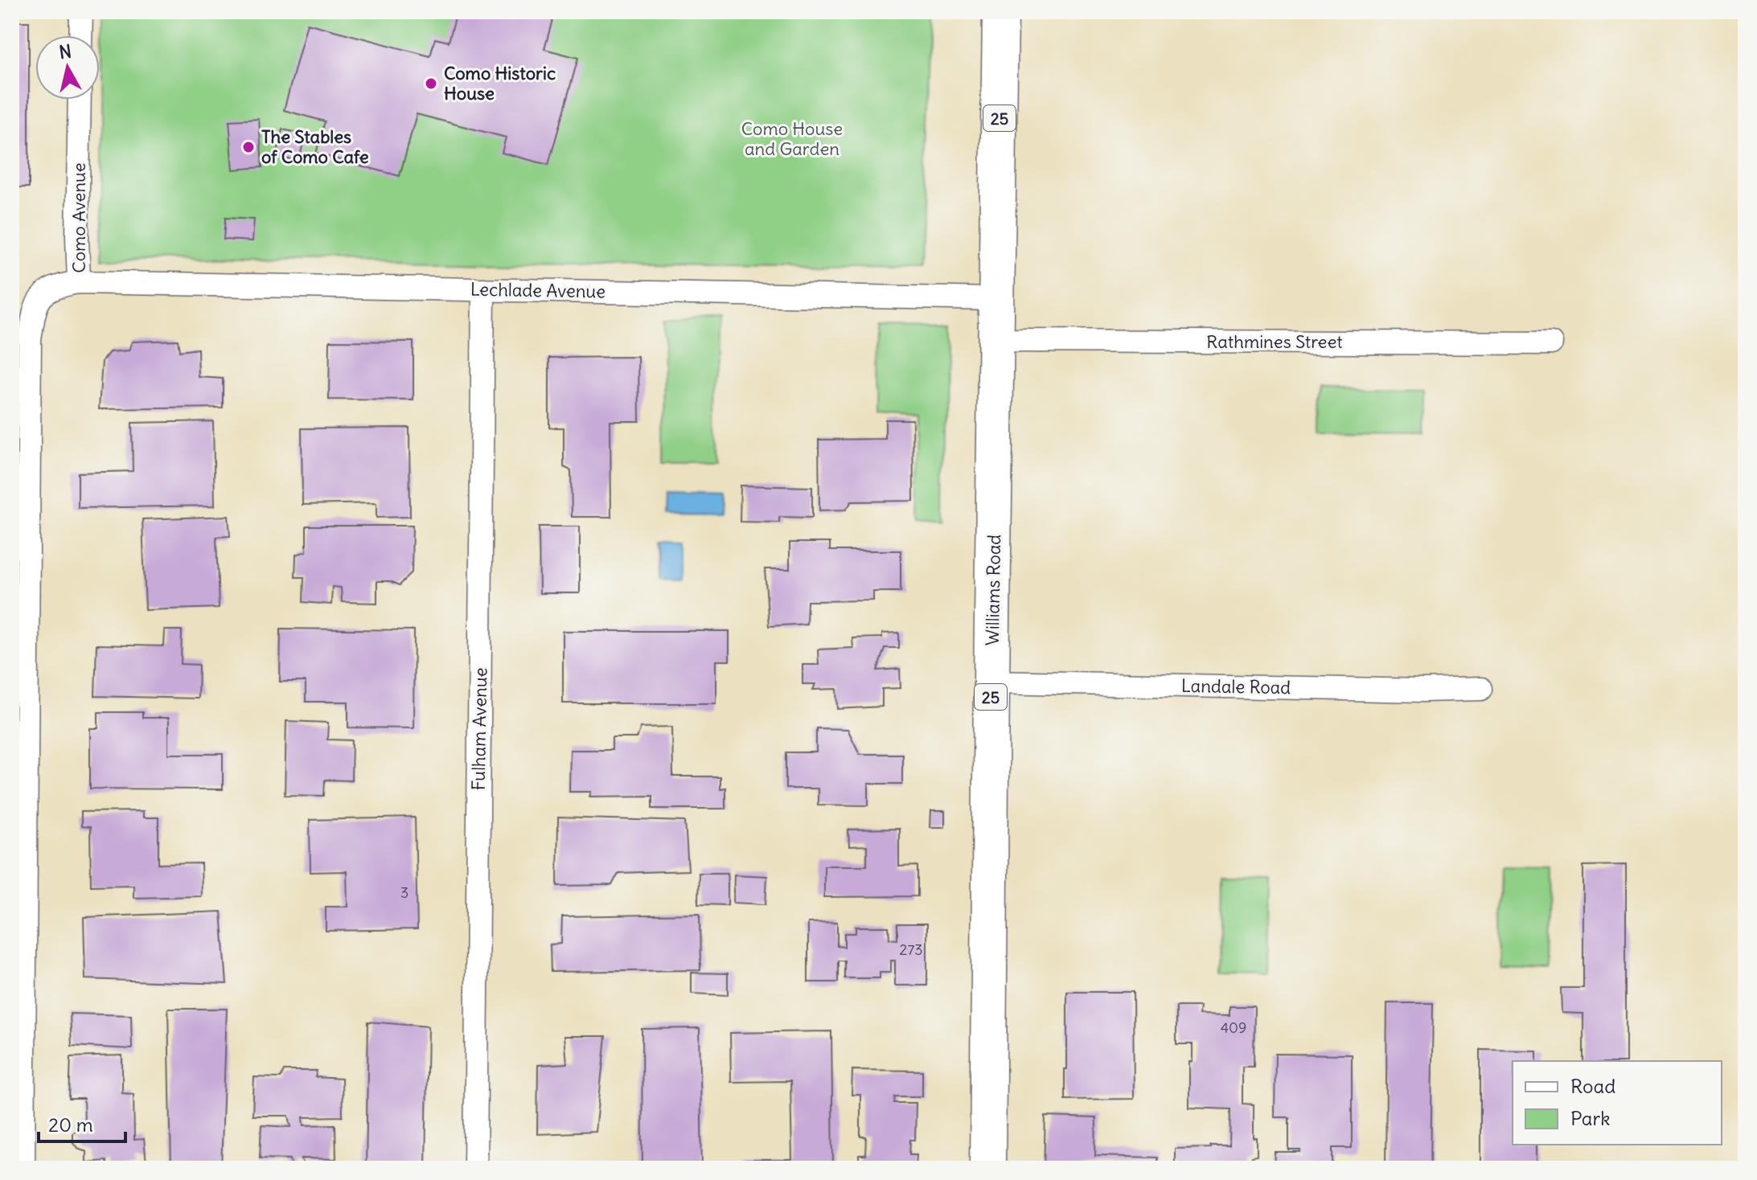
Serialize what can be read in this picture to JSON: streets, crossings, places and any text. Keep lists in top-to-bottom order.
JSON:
{
  "streets": {
    "main road": ["25", "Williams Road"],
    "street": [
      "Como Avenue",
      "Lechlade Avenue",
      "Rathmines Street",
      "Landale Road",
      "Fulham Avenue"
    ]
  },
  "crossings": [
    ["Como Avenue", "Lechlade Avenue"],
    ["Lechlade Avenue", "Williams Road"],
    ["Lechlade Avenue", "Fulham Avenue"],
    ["Rathmines Street", "Williams Road"],
    ["Williams Road", "Landale Road"]
  ],
  "parks": ["Como House and Garden"],
  "places": ["Como Historic House", "The Stables of Como Cafe"],
  "house_numbers": ["3", "273", "409"],
  "legend": ["Road", "Park"],
  "scale_bar": "20 m",
  "north": "top"
}
